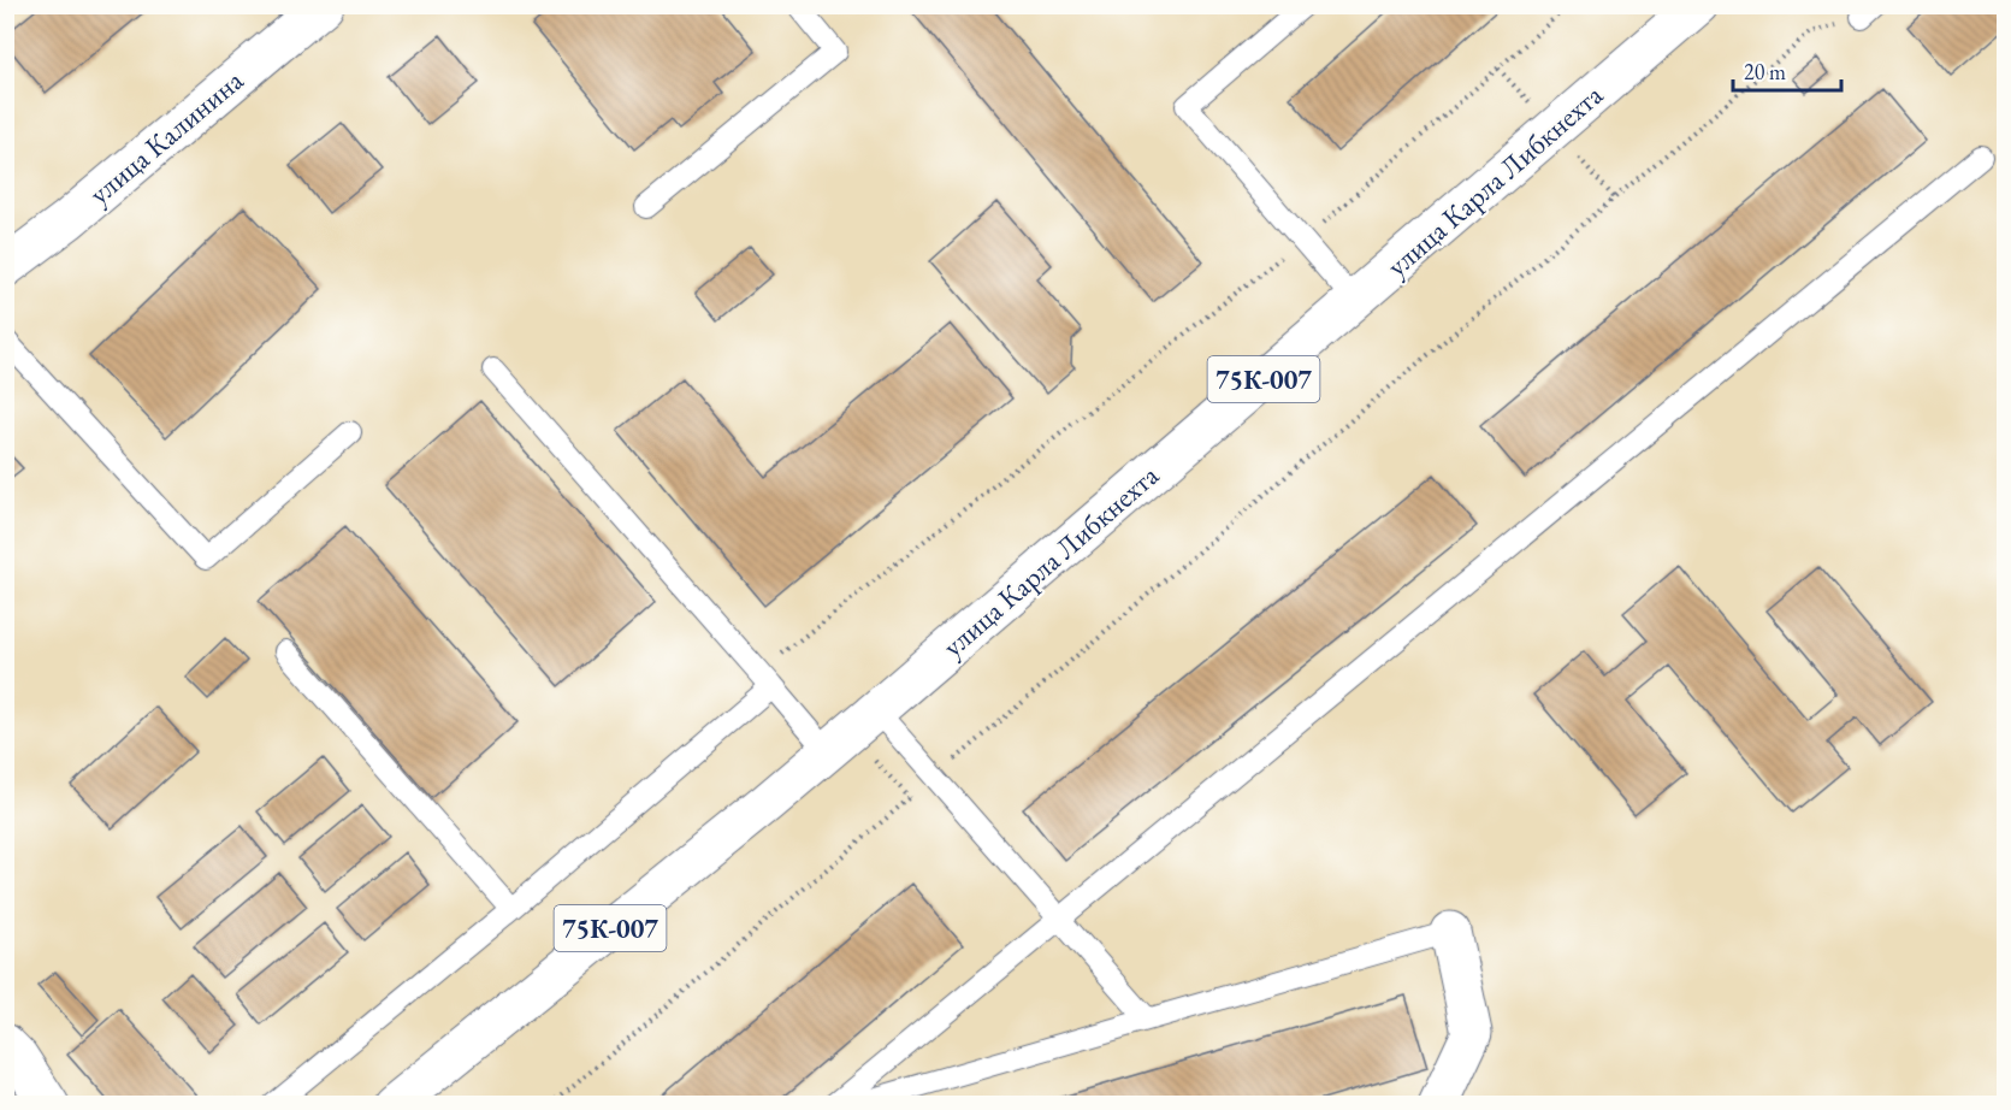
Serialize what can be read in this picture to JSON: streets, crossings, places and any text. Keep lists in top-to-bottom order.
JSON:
{
  "streets": {
    "main road": ["улица Калинина", "улица Карла Либкнехта", "75К-007"]
  },
  "scale_bar": "20 m"
}
